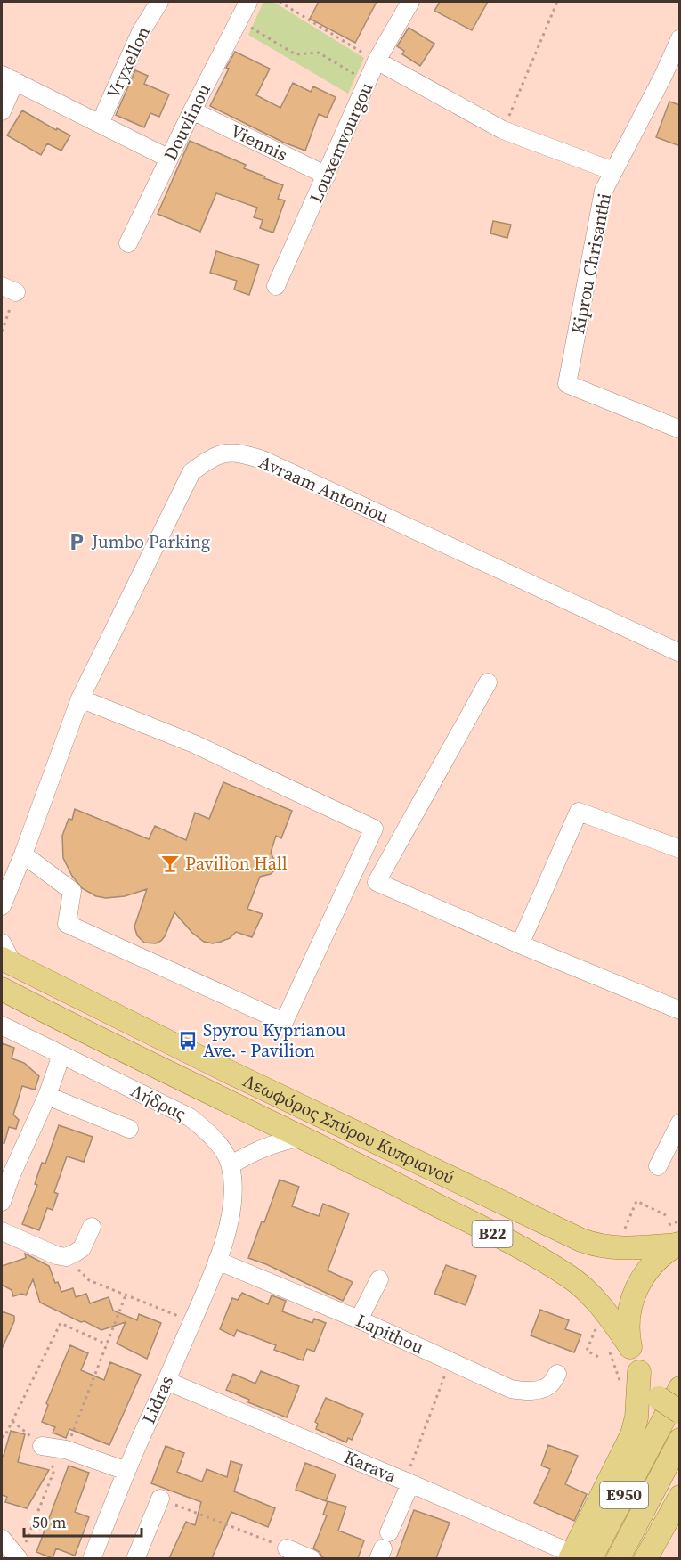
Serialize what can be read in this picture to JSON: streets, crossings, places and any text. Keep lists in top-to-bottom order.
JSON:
{
  "streets": {
    "main road": ["Λεωφόρος Σπύρου Κυπριανού", "B22", "E950"],
    "street": [
      "Vryxellon",
      "Douvlinou",
      "Viennis",
      "Louxemvourgou",
      "Kiprou Chrisanthi",
      "Avraam Antoniou",
      "Λήδρας",
      "Lapithou",
      "Lidras",
      "Karava"
    ]
  },
  "crossings": [
    ["Douvlinou", "Viennis"],
    ["Viennis", "Louxemvourgou"],
    ["Λήδρας", "Lidras"],
    ["Lapithou", "Lidras"],
    ["Lidras", "Karava"],
    ["Karava", "E950"]
  ],
  "places": {
    "parking": ["Jumbo Parking"],
    "bar": ["Pavilion Hall"],
    "bus stop": ["Spyrou Kyprianou Ave. - Pavilion"]
  },
  "scale_bar": "50 m"
}
